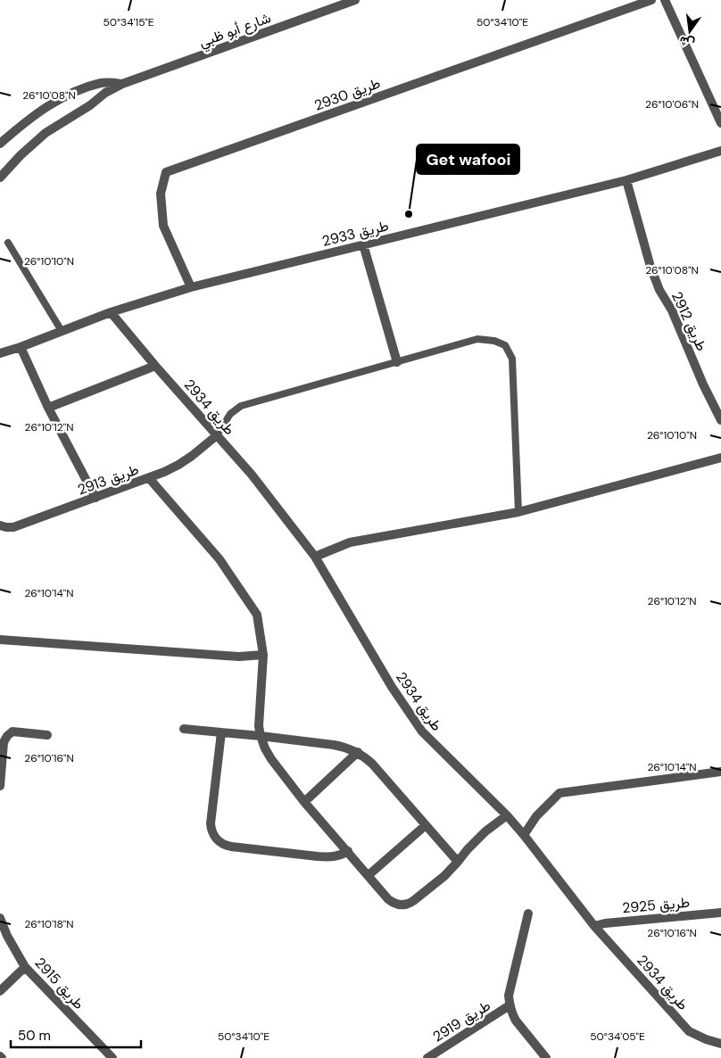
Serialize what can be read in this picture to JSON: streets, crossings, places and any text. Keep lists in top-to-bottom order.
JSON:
{
  "streets": {
    "street": [
      "شارع أبو ظبي",
      "طريق 2930",
      "طريق 2933",
      "طريق 2912",
      "طريق 2934",
      "طريق 2913",
      "طريق 2925",
      "طريق 2915",
      "طريق 2919"
    ]
  },
  "crossings": [
    ["طريق 2930", "طريق 2933"],
    ["طريق 2933", "طريق 2912"],
    ["طريق 2933", "طريق 2934"],
    ["طريق 2934", "طريق 2913"],
    ["طريق 2934", "طريق 2925"]
  ],
  "places": ["Get wafooi"],
  "scale_bar": "50 m",
  "north": "bottom",
  "coordinates": [
    "50°34'15\"E",
    "50°34'10\"E",
    "26°10'08\"N",
    "26°10'06\"N",
    "26°10'10\"N",
    "26°10'12\"N",
    "26°10'14\"N",
    "26°10'16\"N",
    "26°10'18\"N",
    "50°34'05\"E"
  ]
}
